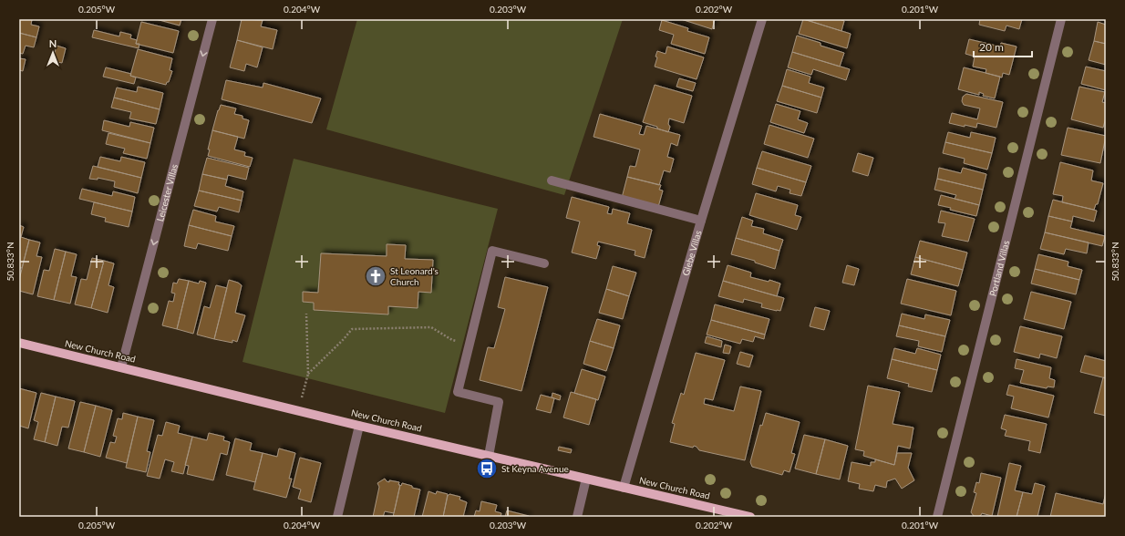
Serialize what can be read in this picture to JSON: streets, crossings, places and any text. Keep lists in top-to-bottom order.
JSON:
{
  "streets": {
    "main road": ["New Church Road"],
    "street": ["Leicester Villas", "Glebe Villas", "Portland Villas"]
  },
  "crossings": [
    ["Leicester Villas", "New Church Road"],
    ["Glebe Villas", "New Church Road"]
  ],
  "one_way": ["Leicester Villas"],
  "places": {
    "church": ["St Leonard's Church"],
    "bus stop": ["St Keyna Avenue"]
  },
  "scale_bar": "20 m",
  "north": "top",
  "coordinates": [
    "0.205°W",
    "0.204°W",
    "0.203°W",
    "0.202°W",
    "0.201°W",
    "50.833°N"
  ]
}
